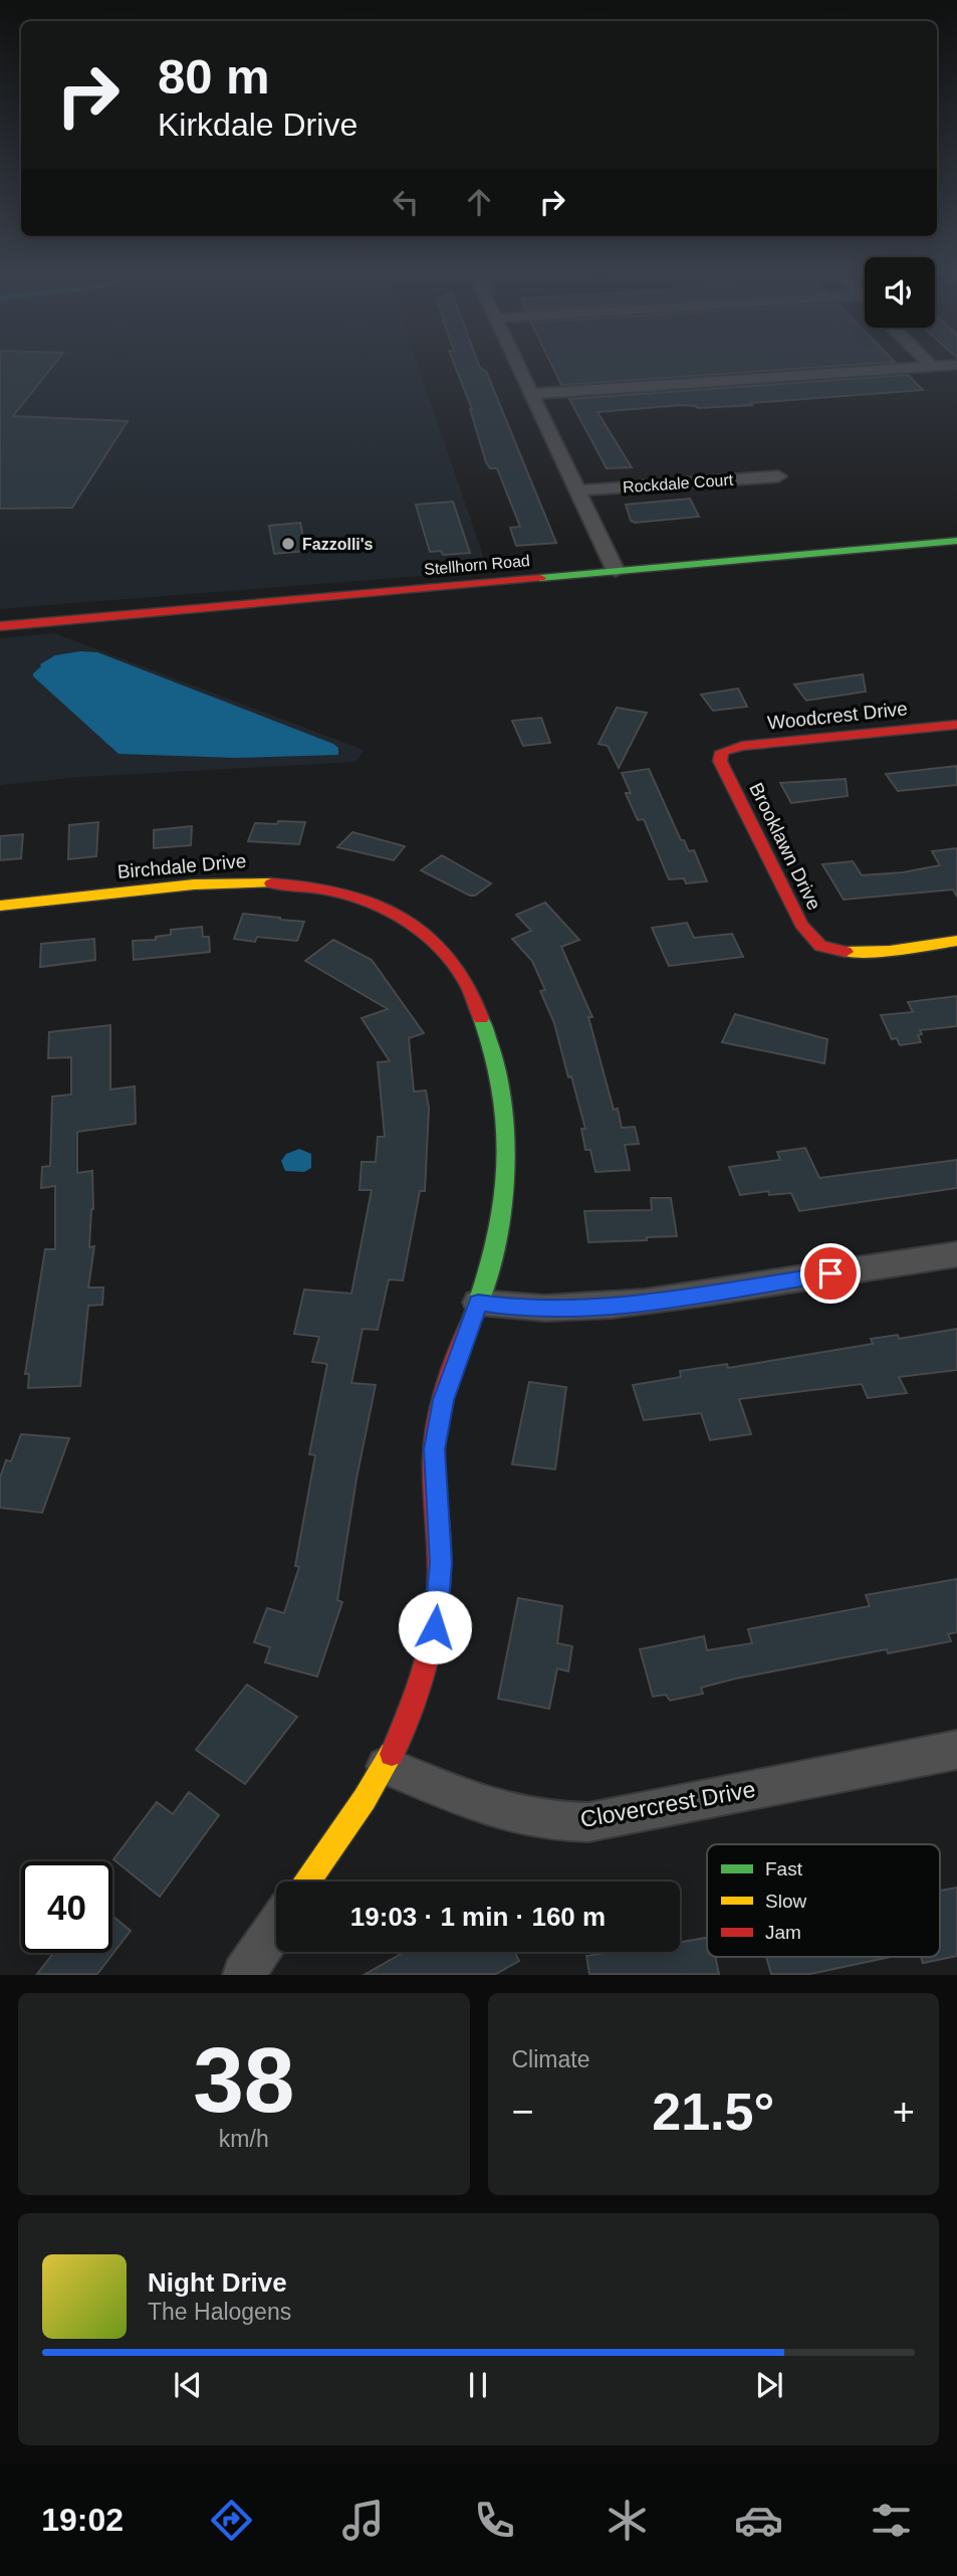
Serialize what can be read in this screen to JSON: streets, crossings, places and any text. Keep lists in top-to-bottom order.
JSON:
{
  "streets": {
    "street": [
      "Rockdale Court",
      "Stellhorn Road",
      "Woodcrest Drive",
      "Brooklawn Drive",
      "Birchdale Drive",
      "Clovercrest Drive"
    ]
  },
  "crossings": [
    ["Woodcrest Drive", "Brooklawn Drive"],
    ["Birchdale Drive", "Clovercrest Drive"]
  ],
  "places": ["Fazzolli's"],
  "legend": ["Fast", "Slow", "Jam"],
  "page": {
    "turn": ["80 m", "Kirkdale Drive"],
    "limit": "40",
    "trip": "19:03 · 1 min · 160 m",
    "tile": [
      ["38", "km/h"],
      "Climate"
    ],
    "heat": ["−", "21.5°", "+"],
    "song": ["Night Drive", "The Halogens"],
    "tabs": "19:02"
  }
}
